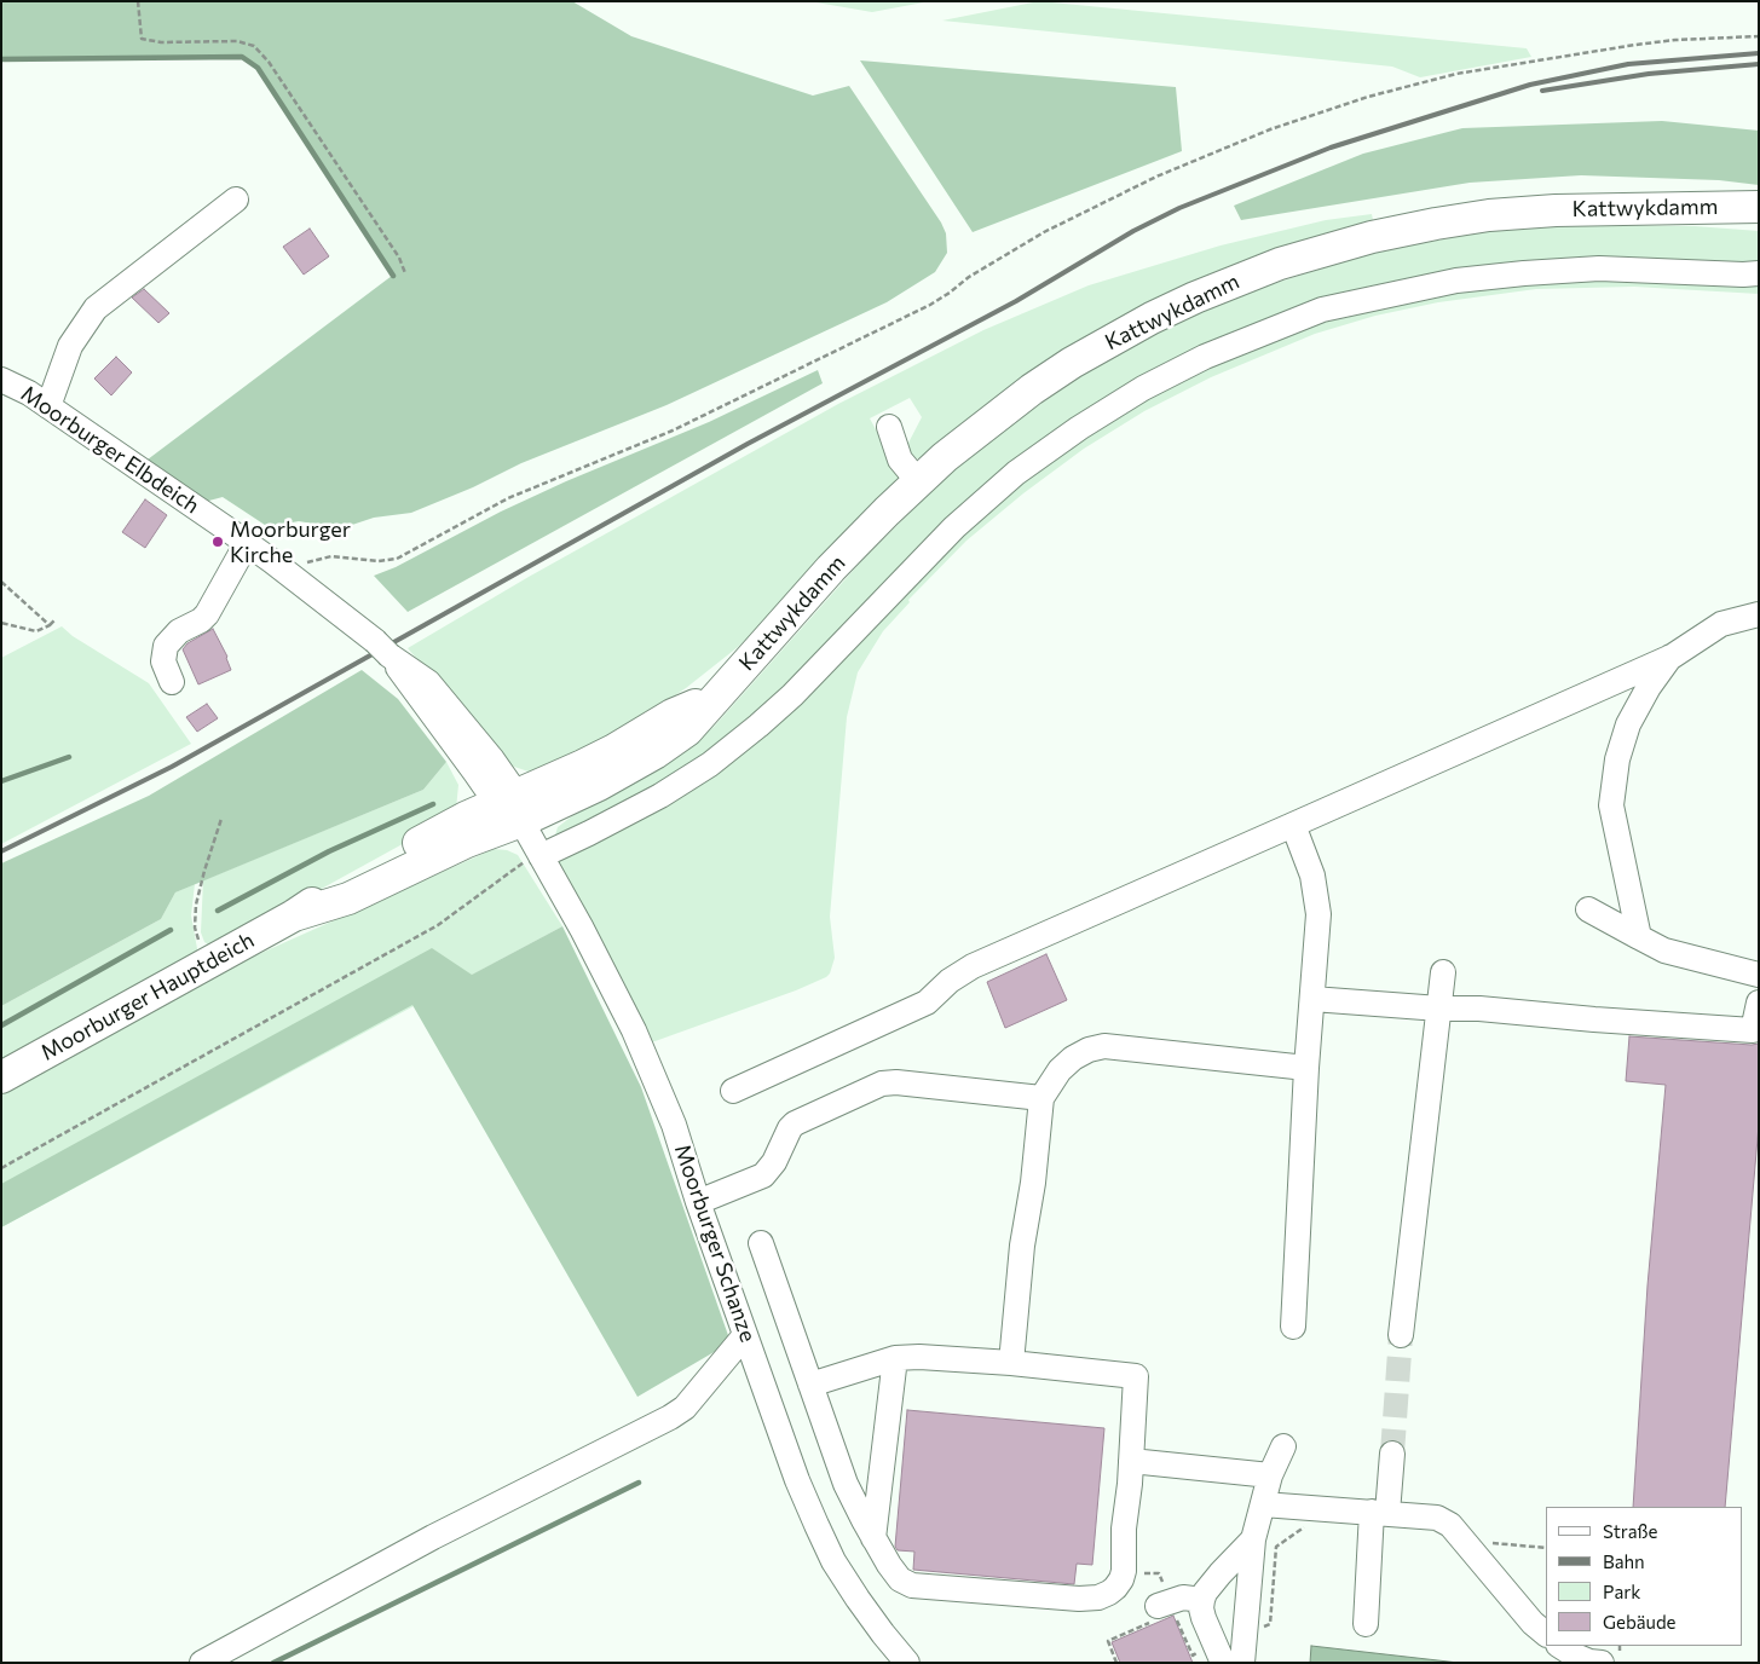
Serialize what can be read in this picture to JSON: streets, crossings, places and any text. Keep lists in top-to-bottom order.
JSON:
{
  "streets": {
    "main road": ["Kattwykdamm", "Moorburger Hauptdeich"],
    "street": ["Moorburger Elbdeich", "Moorburger Schanze"]
  },
  "crossings": [
    ["Kattwykdamm", "Moorburger Elbdeich"],
    ["Kattwykdamm", "Moorburger Hauptdeich"],
    ["Kattwykdamm", "Moorburger Schanze"],
    ["Moorburger Elbdeich", "Moorburger Hauptdeich"],
    ["Moorburger Elbdeich", "Moorburger Schanze"],
    ["Moorburger Hauptdeich", "Moorburger Schanze"]
  ],
  "places": ["Moorburger Kirche"],
  "legend": [
    "Straße",
    "Bahn",
    "Park",
    "Gebäude"
  ]
}
